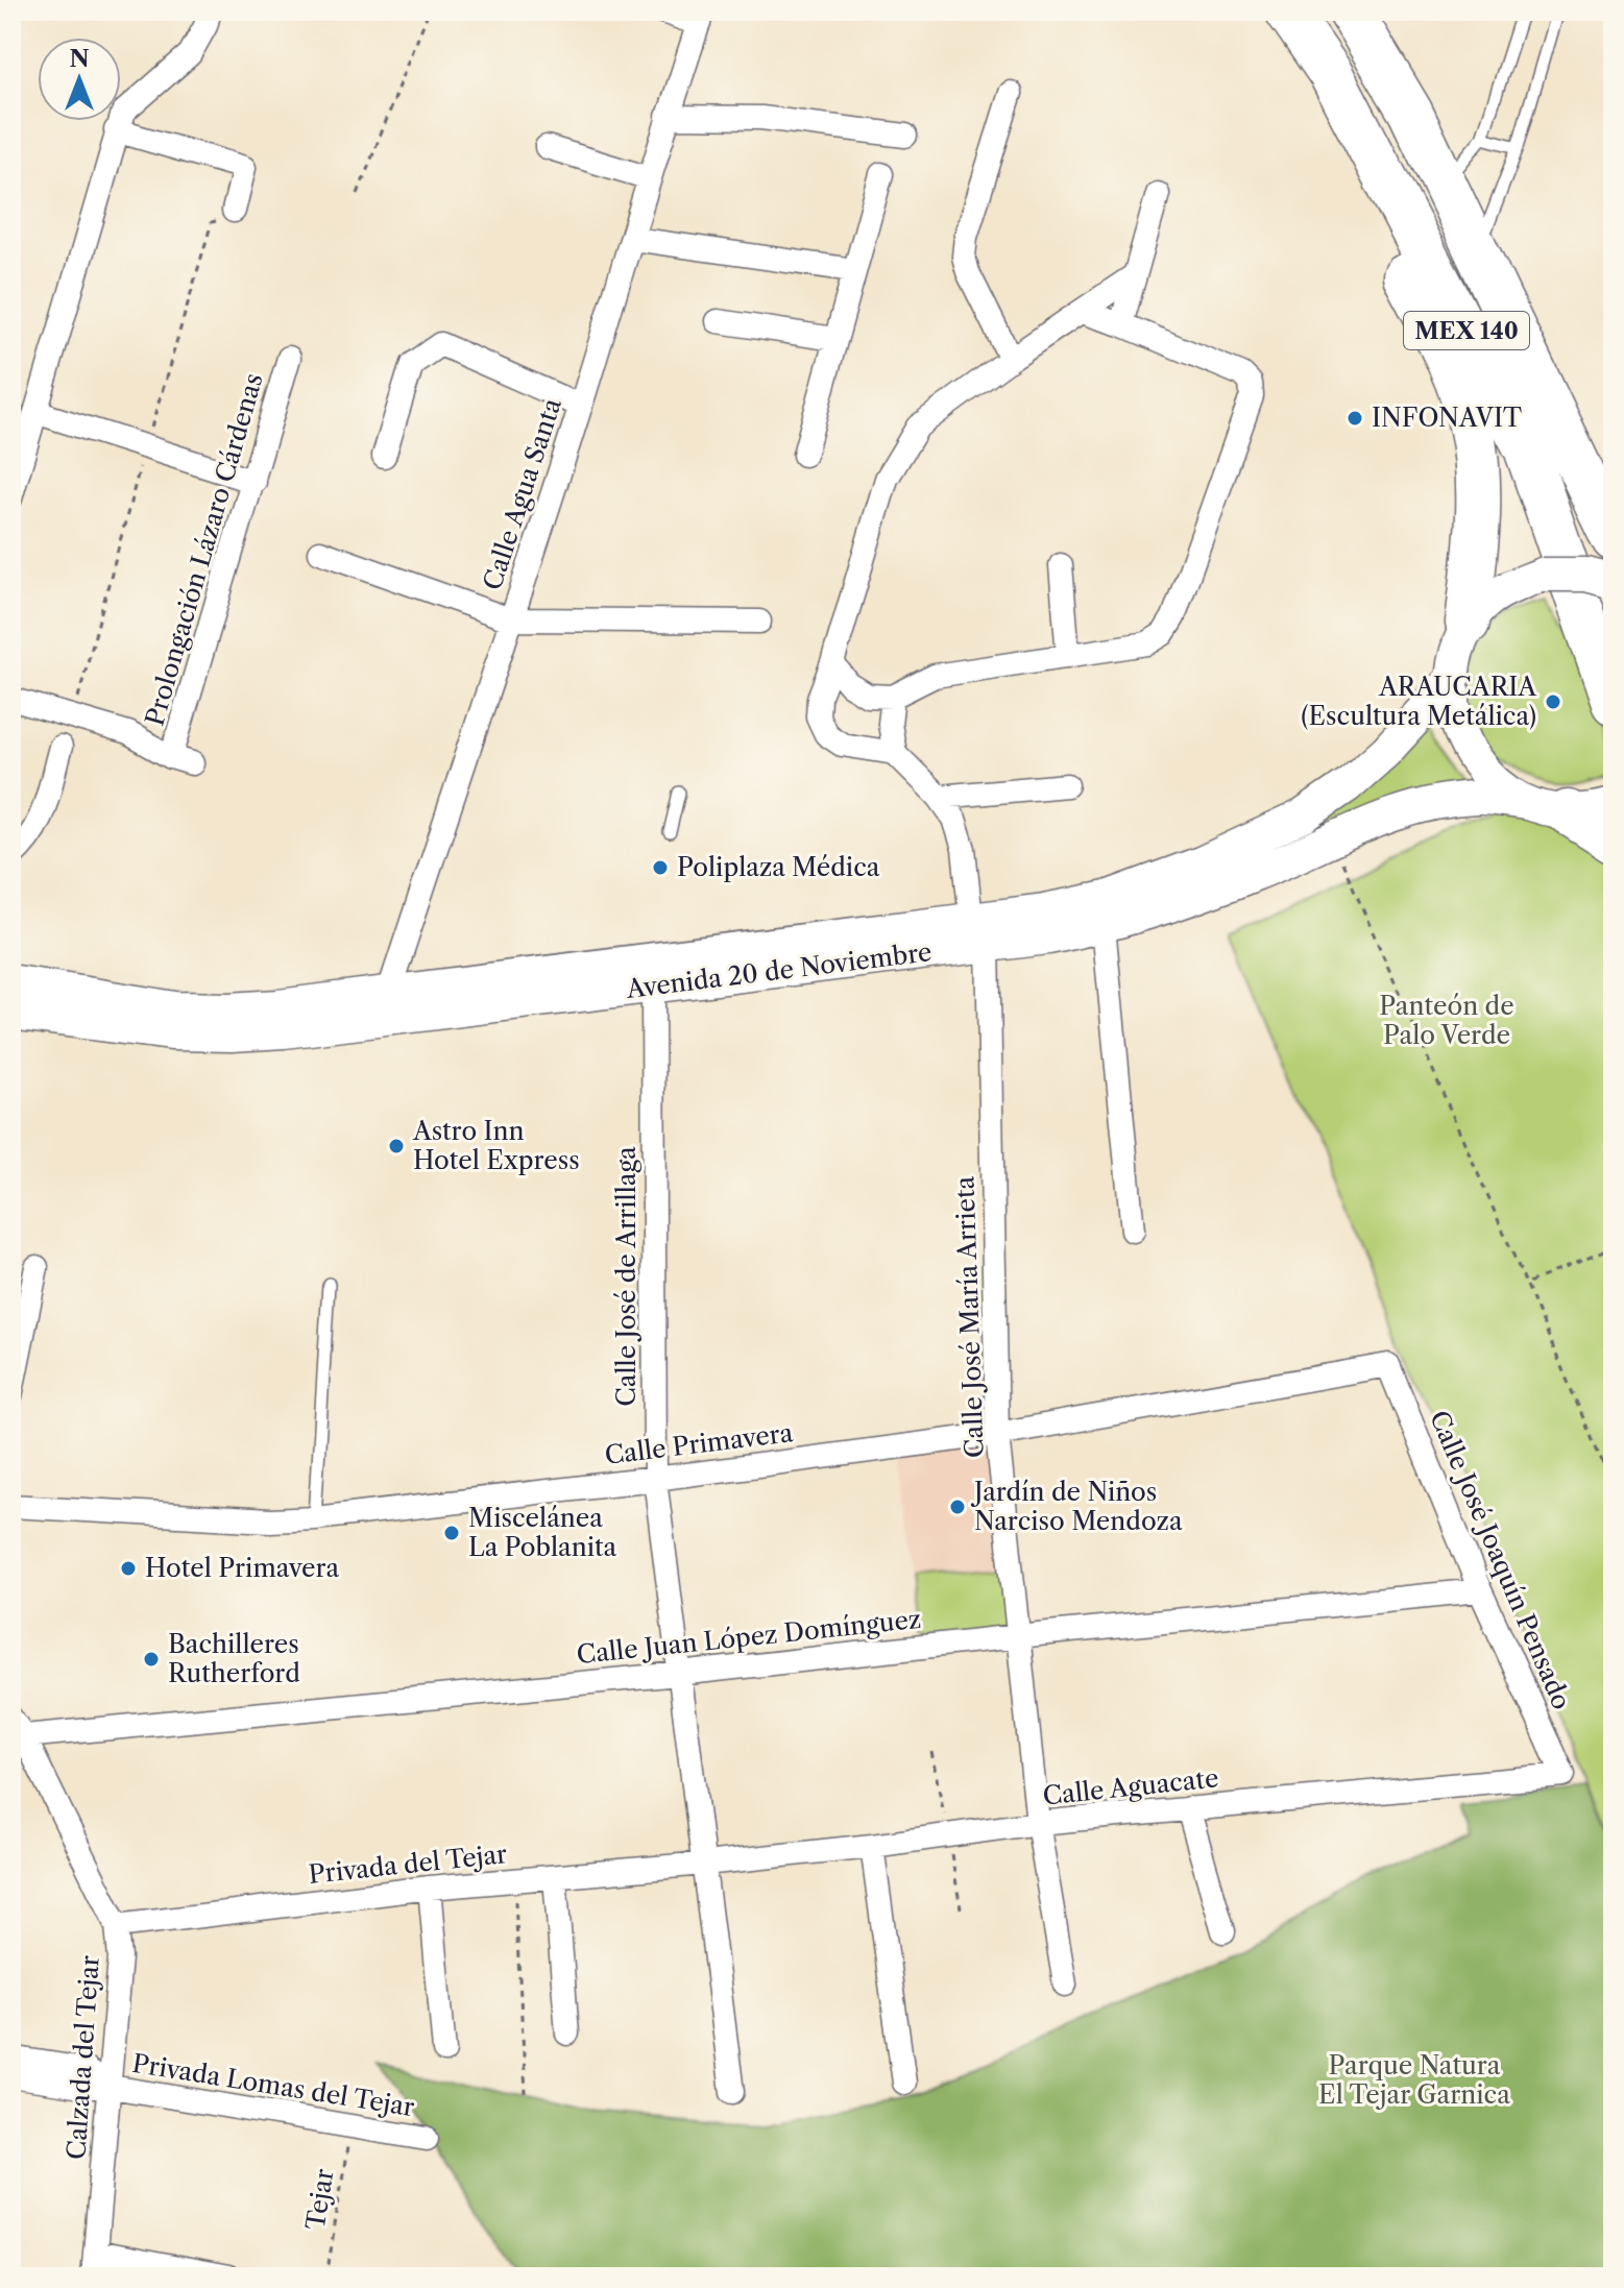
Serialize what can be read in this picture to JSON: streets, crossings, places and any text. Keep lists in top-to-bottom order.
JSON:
{
  "streets": {
    "highway": ["MEX 140"],
    "main road": ["Avenida 20 de Noviembre"],
    "street": [
      "Calle Agua Santa",
      "Prolongación Lázaro Cárdenas",
      "Calle José de Arrillaga",
      "Calle José María Arrieta",
      "Calle Primavera",
      "Calle José Joaquín Pensado",
      "Calle Juan López Domínguez",
      "Calle Aguacate",
      "Privada del Tejar",
      "Calzada del Tejar",
      "Privada Lomas del Tejar"
    ],
    "path": ["Tejar"]
  },
  "crossings": [
    ["Calle Agua Santa", "Avenida 20 de Noviembre"],
    ["Avenida 20 de Noviembre", "Calle José de Arrillaga"],
    ["Avenida 20 de Noviembre", "Calle José María Arrieta"],
    ["Calle José de Arrillaga", "Calle Primavera"],
    ["Calle José de Arrillaga", "Calle Juan López Domínguez"],
    ["Calle José de Arrillaga", "Calle Aguacate"],
    ["Calle José de Arrillaga", "Privada del Tejar"],
    ["Calle José María Arrieta", "Calle Primavera"],
    ["Calle José María Arrieta", "Calle Juan López Domínguez"],
    ["Calle José María Arrieta", "Calle Aguacate"],
    ["Calle Primavera", "Calle José Joaquín Pensado"],
    ["Calle José Joaquín Pensado", "Calle Juan López Domínguez"],
    ["Calle José Joaquín Pensado", "Calle Aguacate"],
    ["Calle Juan López Domínguez", "Calzada del Tejar"],
    ["Calle Aguacate", "Privada del Tejar"],
    ["Privada del Tejar", "Calzada del Tejar"],
    ["Calzada del Tejar", "Privada Lomas del Tejar"],
    ["Privada Lomas del Tejar", "Tejar"]
  ],
  "parks": ["Panteón de Palo Verde", "Parque Natura El Tejar Garnica"],
  "places": [
    "INFONAVIT",
    "ARAUCARIA (Escultura Metálica)",
    "Poliplaza Médica",
    "Astro Inn Hotel Express",
    "Jardín de Niños Narciso Mendoza",
    "Miscelánea La Poblanita",
    "Hotel Primavera",
    "Bachilleres Rutherford"
  ],
  "north": "top"
}
